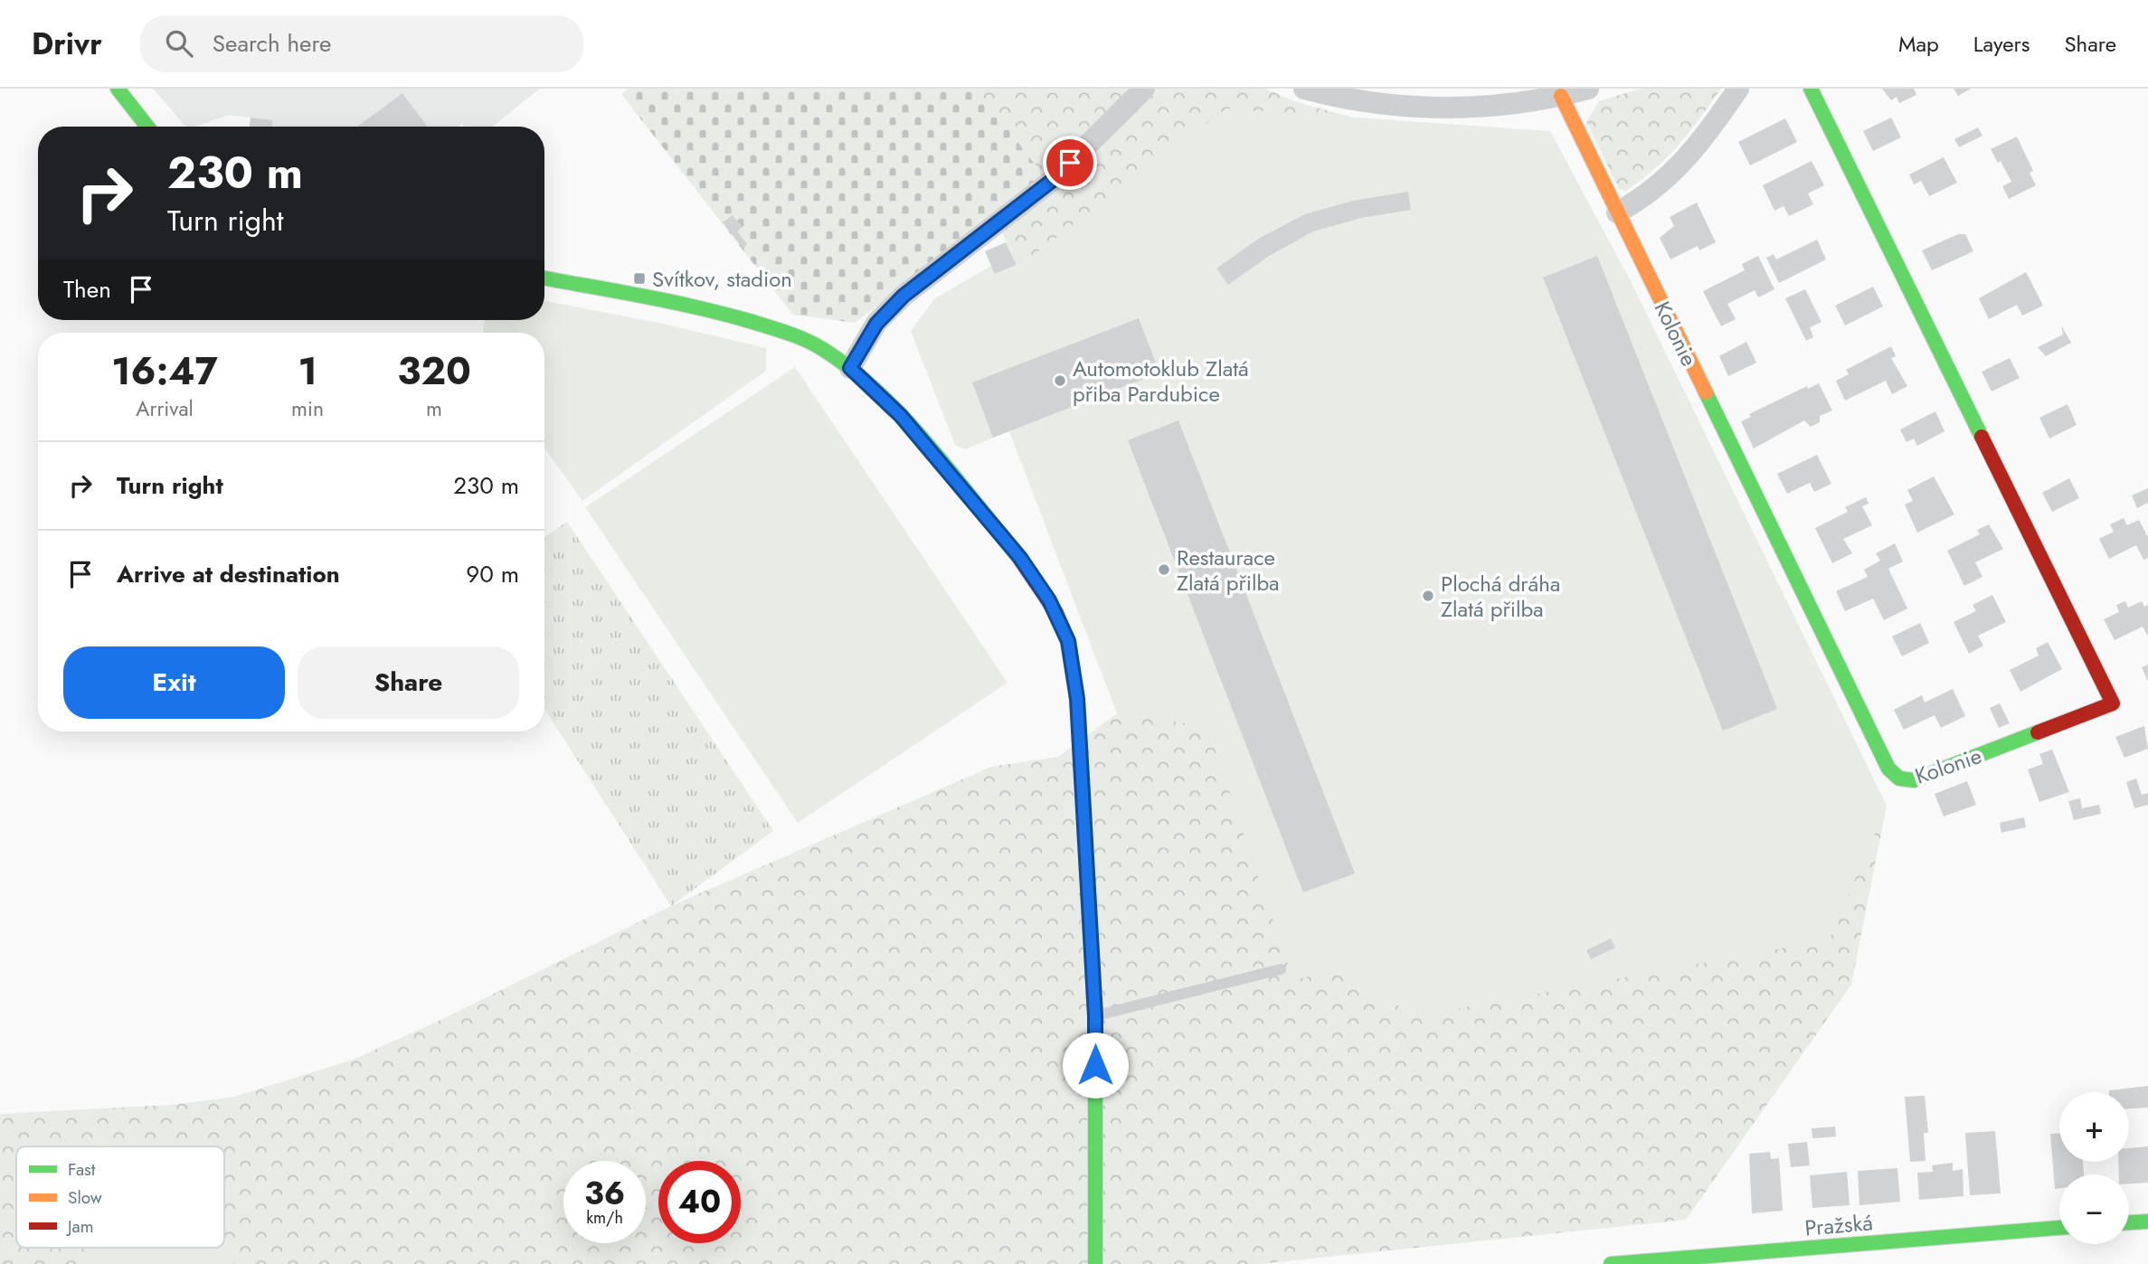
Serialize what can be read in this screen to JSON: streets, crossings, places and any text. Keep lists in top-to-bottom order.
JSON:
{
  "streets": {
    "street": ["Kolonie", "Pražská"]
  },
  "places": {
    "transit": ["Svítkov, stadion"],
    "other": ["Automotoklub Zlatá přiba Pardubice", "Restaurace Zlatá přilba", "Plochá dráha Zlatá přilba"]
  },
  "legend": ["Fast", "Slow", "Jam"],
  "page": {
    "header": "Drivr",
    "search": "Search here",
    "nav": ["Map", "Layers", "Share"],
    "turn": ["230 m", "Turn right"],
    "then": "Then",
    "eta": [
      "16:47",
      "Arrival",
      "1",
      "min",
      "320",
      "m"
    ],
    "list": [
      {
        "name": "Turn right",
        "value": "230 m"
      },
      {
        "name": "Arrive at destination",
        "value": "90 m"
      }
    ],
    "buttons": ["Exit", "Share"],
    "map_buttons": ["+", "−"],
    "speed": "36 km/h",
    "limit": "40"
  }
}
